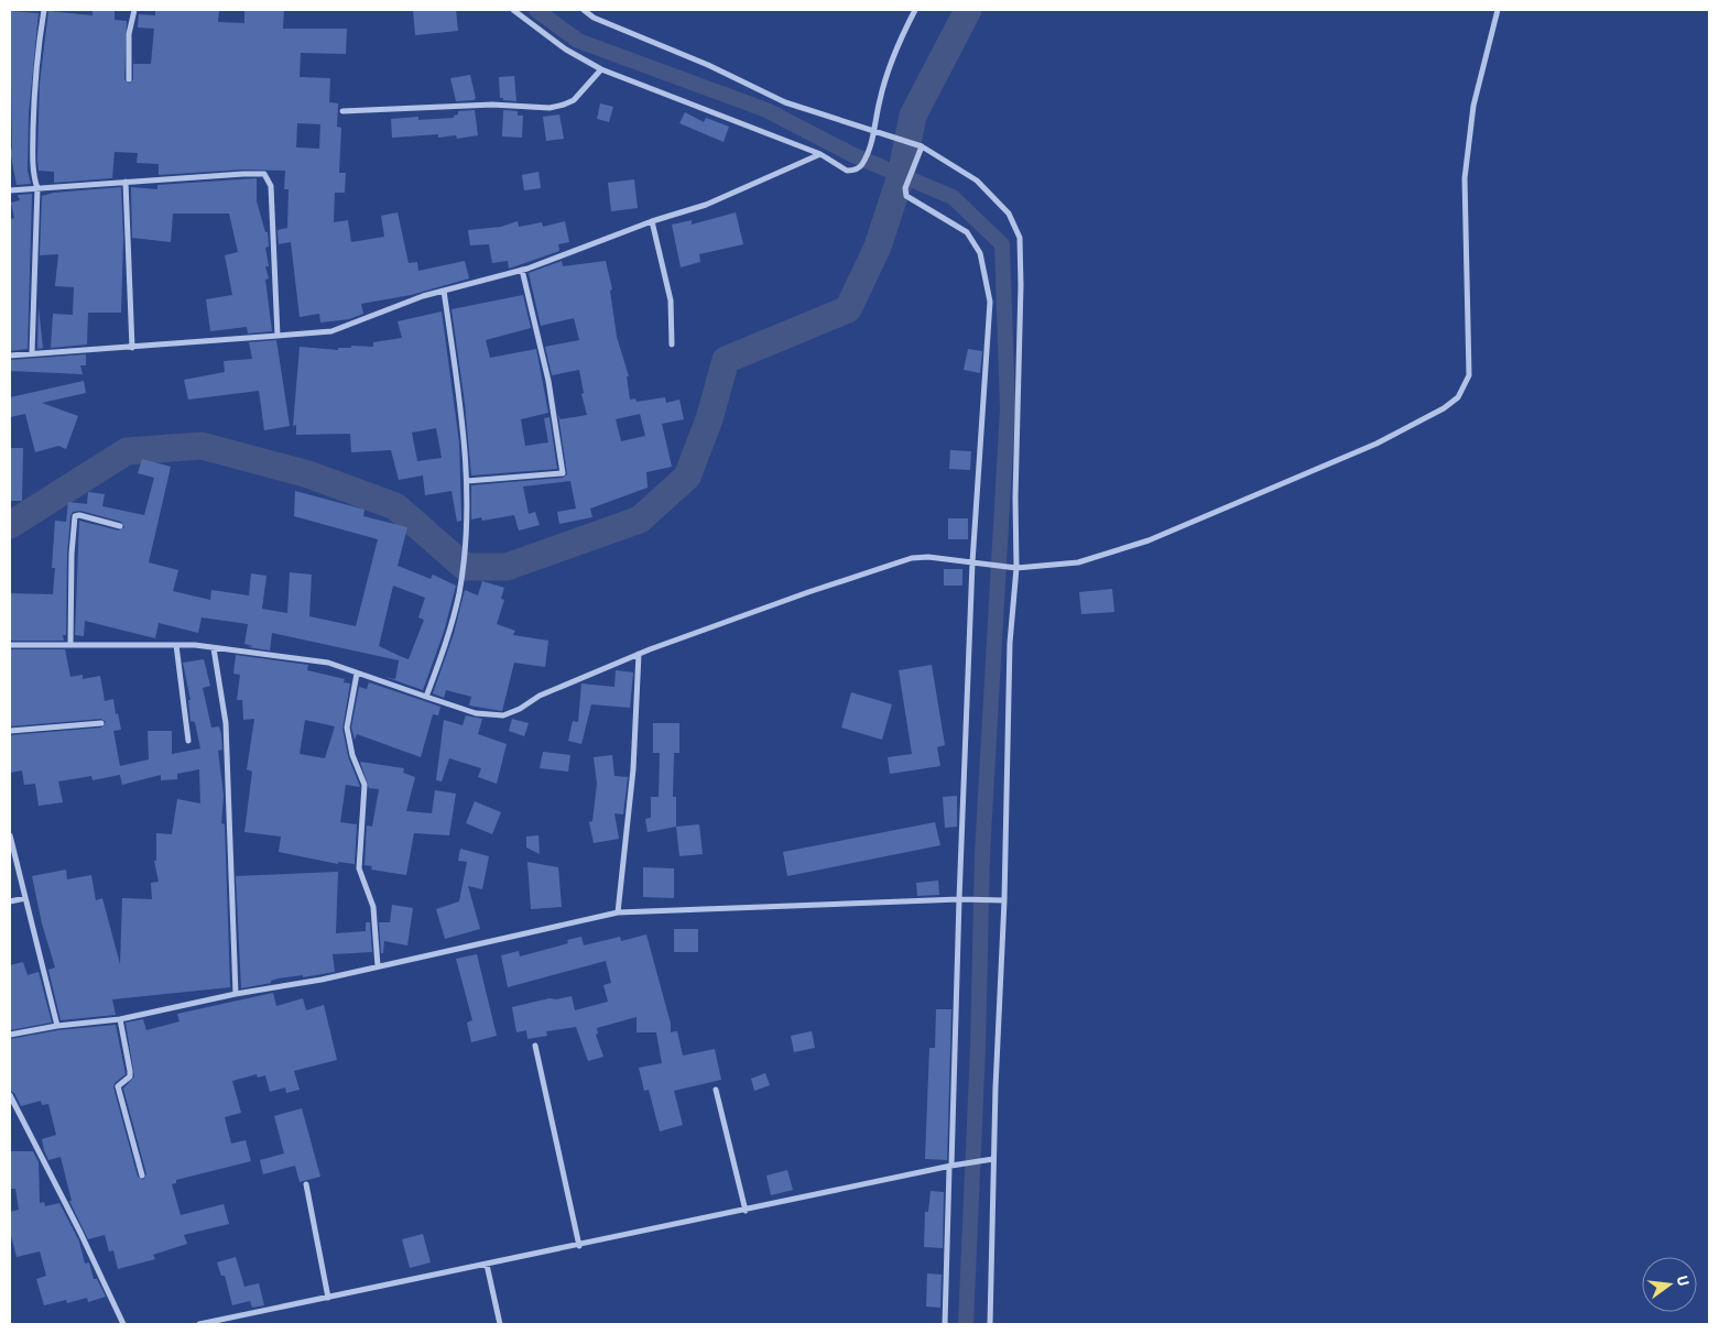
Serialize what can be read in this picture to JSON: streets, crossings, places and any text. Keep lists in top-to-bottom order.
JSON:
{
  "north": "right"
}
